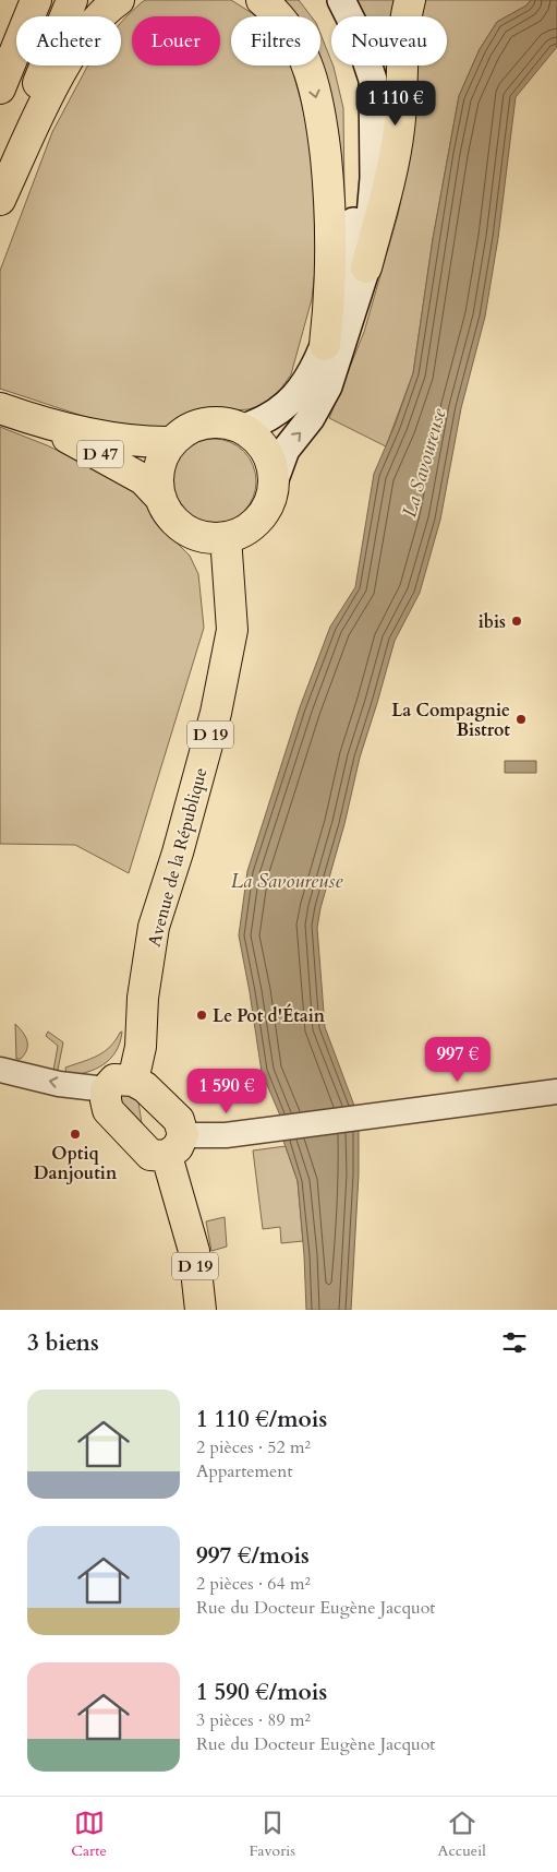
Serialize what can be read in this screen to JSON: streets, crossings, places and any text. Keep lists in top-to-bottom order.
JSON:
{
  "streets": {
    "main road": ["D 47", "D 19", "Avenue de la République"]
  },
  "crossings": [
    ["D 47", "Avenue de la République"]
  ],
  "water": ["La Savoureuse"],
  "places": [
    "ibis",
    "La Compagnie Bistrot",
    "Le Pot d'Étain",
    "Optiq Danjoutin"
  ],
  "page": {
    "chip": [
      "Acheter",
      "Louer",
      "Filtres",
      "Nouveau"
    ],
    "price": ["1 110 €", "997 €", "1 590 €"],
    "heading": "3 biens",
    "list": [
      {
        "name": "1 110 €/mois",
        "note": "2 pièces · 52 m² · Appartement"
      },
      {
        "name": "997 €/mois",
        "note": "2 pièces · 64 m² · Rue du Docteur Eugène Jacquot"
      },
      {
        "name": "1 590 €/mois",
        "note": "3 pièces · 89 m² · Rue du Docteur Eugène Jacquot"
      }
    ],
    "tabs": ["Carte", "Favoris", "Accueil"]
  }
}
